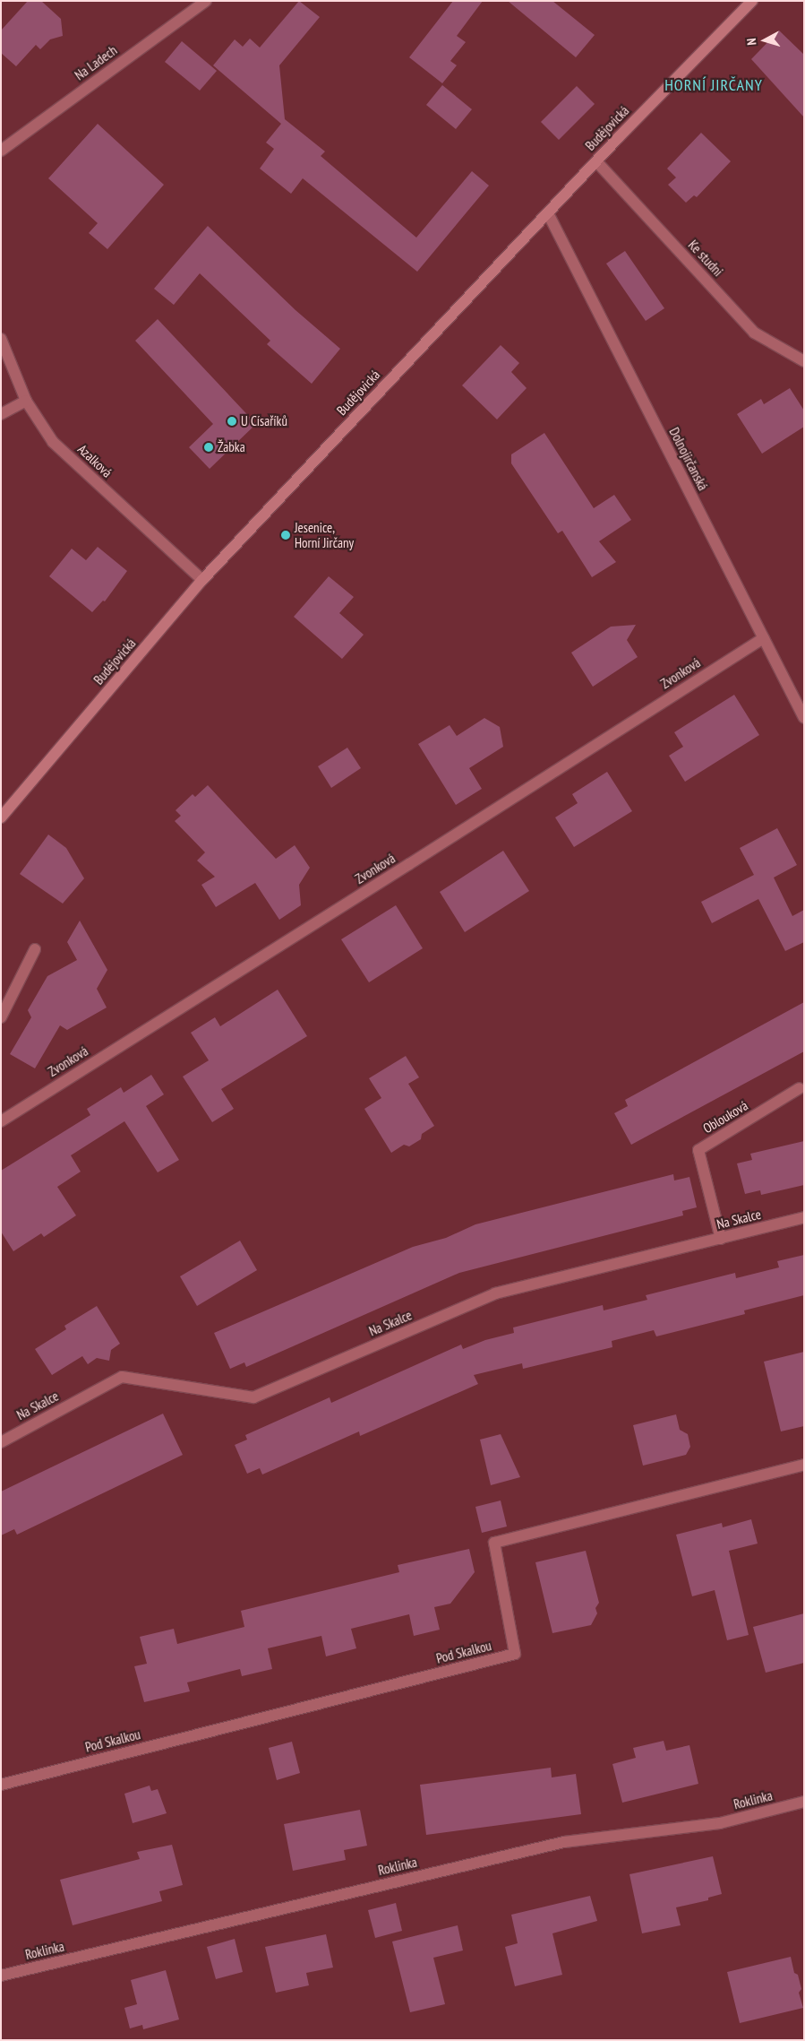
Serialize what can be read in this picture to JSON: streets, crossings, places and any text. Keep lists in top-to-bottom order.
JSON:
{
  "streets": {
    "main road": ["Budějovická"],
    "street": [
      "Na Ladech",
      "Ke studni",
      "Dolnojirčanská",
      "Azalková",
      "Zvonková",
      "Oblouková",
      "Na Skalce",
      "Pod Skalkou",
      "Roklinka"
    ]
  },
  "crossings": [
    ["Budějovická", "Ke studni"],
    ["Budějovická", "Dolnojirčanská"],
    ["Budějovická", "Azalková"],
    ["Dolnojirčanská", "Zvonková"],
    ["Oblouková", "Na Skalce"]
  ],
  "districts": ["HORNÍ JIRČANY"],
  "places": ["U Císaříků", "Žabka", "Jesenice, Horní Jirčany"],
  "north": "left"
}
